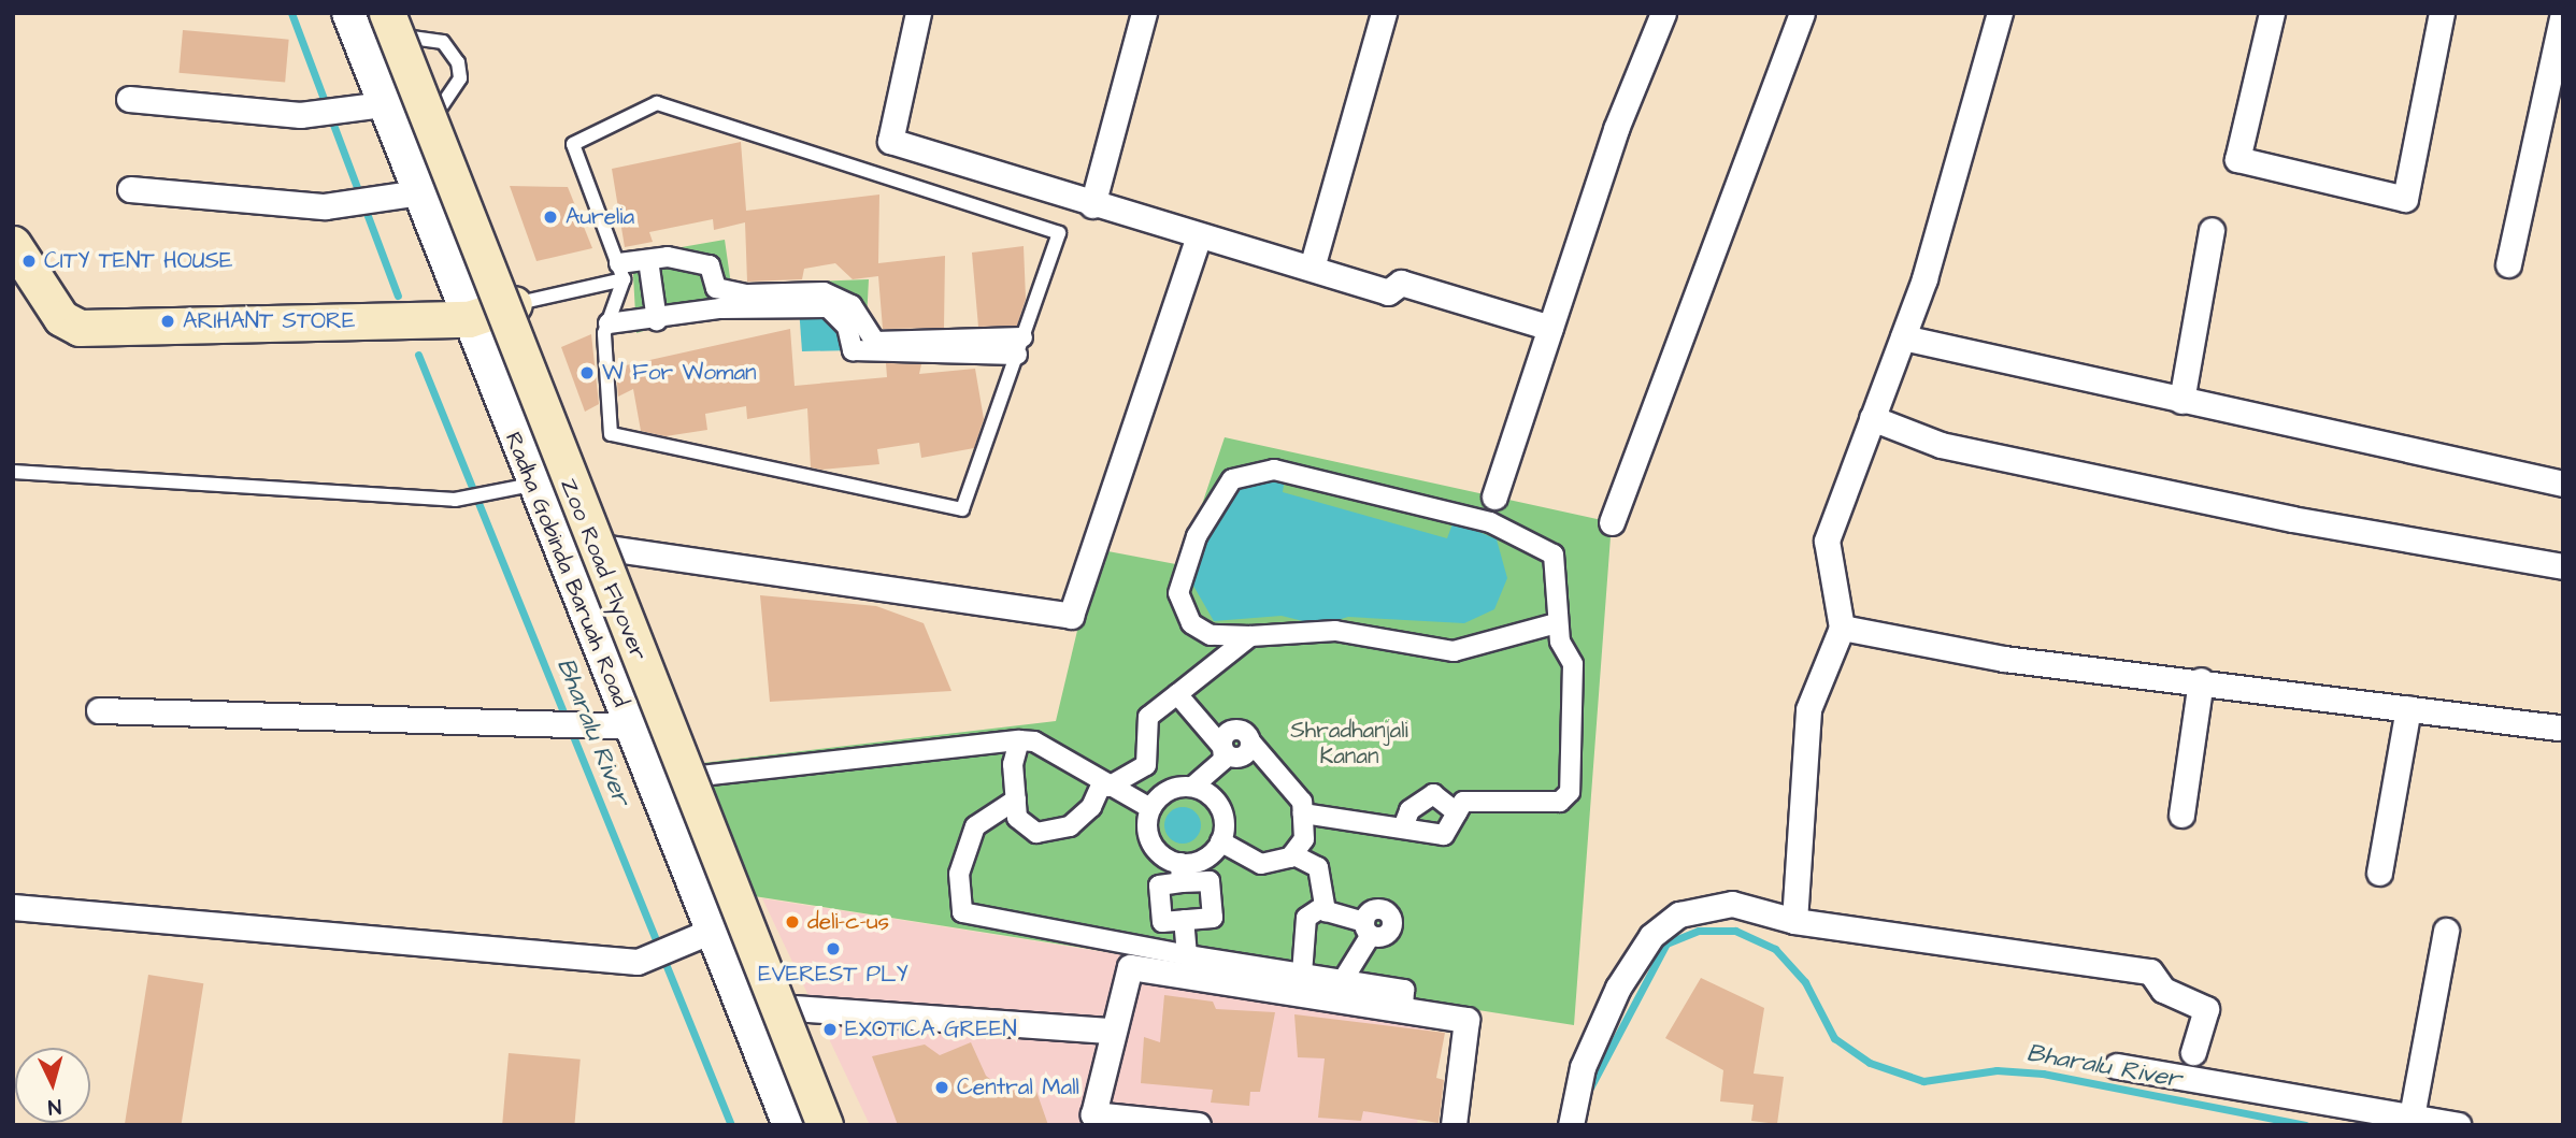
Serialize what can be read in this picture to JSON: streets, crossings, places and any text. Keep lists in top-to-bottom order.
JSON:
{
  "streets": {
    "main road": ["Zoo Road Flyover"],
    "street": ["Radha Gobinda Baruah Road"]
  },
  "water": ["Bharalu River"],
  "parks": ["Shradhanjali Kanan"],
  "places": [
    "Aurelia",
    "CITY TENT HOUSE",
    "ARIHANT STORE",
    "W For Woman",
    "deli-c-us",
    "EVEREST PLY",
    "EXOTICA GREEN",
    "Central Mall"
  ],
  "north": "bottom"
}
